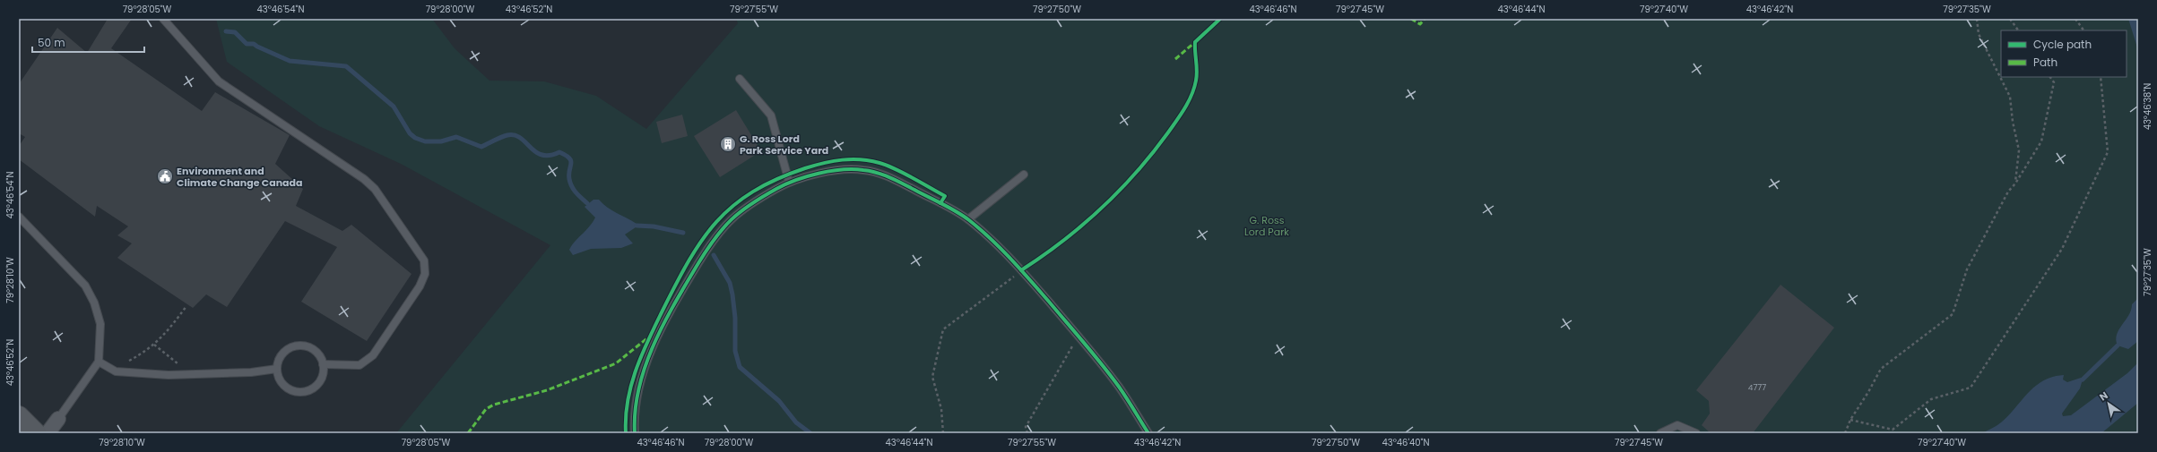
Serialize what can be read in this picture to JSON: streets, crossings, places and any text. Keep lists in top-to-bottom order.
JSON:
{
  "parks": ["G. Ross Lord Park"],
  "places": {
    "building": ["G. Ross Lord Park Service Yard"],
    "public building": ["Environment and Climate Change Canada"]
  },
  "house_numbers": ["4777"],
  "legend": ["Cycle path", "Path"],
  "scale_bar": "50 m",
  "north": "top left",
  "coordinates": [
    "79°28'05\"W",
    "43°46'54\"N",
    "79°28'00\"W",
    "43°46'52\"N",
    "79°27'55\"W",
    "79°27'50\"W",
    "43°46'46\"N",
    "79°27'45\"W",
    "43°46'44\"N",
    "79°27'40\"W",
    "43°46'42\"N",
    "79°27'35\"W",
    "43°46'38\"N",
    "79°28'10\"W",
    "43°46'40\"N"
  ]
}
